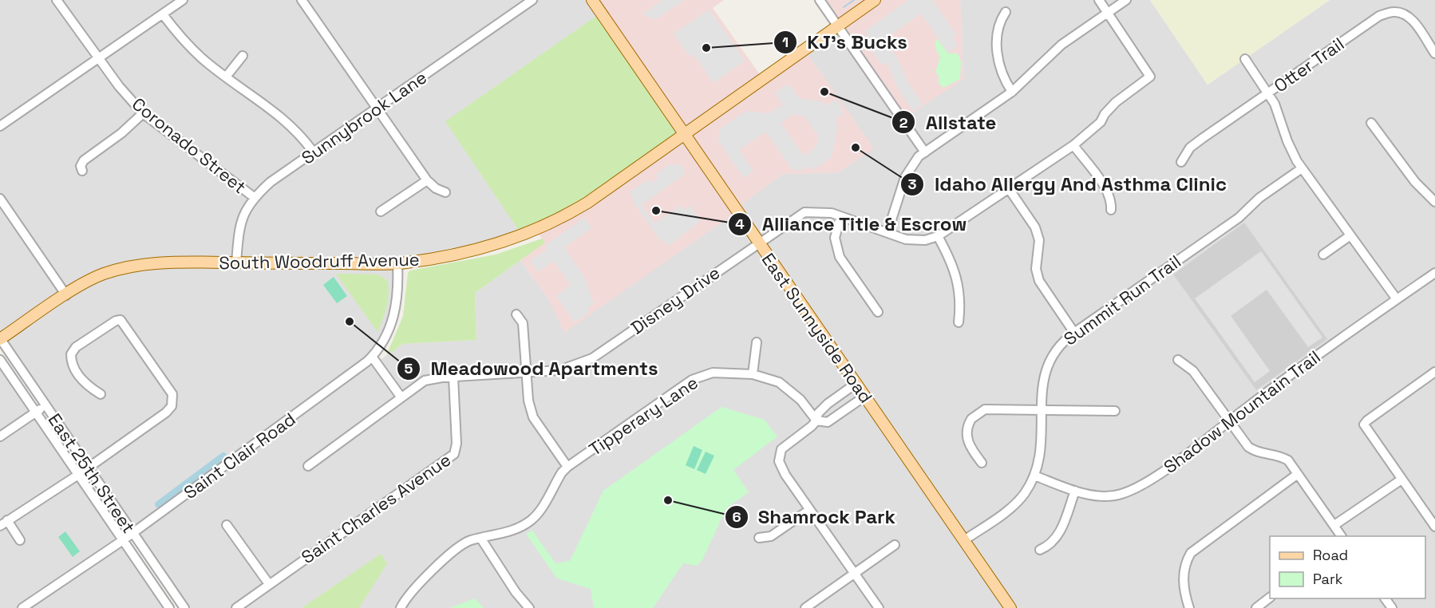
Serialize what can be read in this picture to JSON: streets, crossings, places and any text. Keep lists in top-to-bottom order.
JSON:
{
  "streets": {
    "main road": ["South Woodruff Avenue", "East Sunnyside Road"],
    "street": [
      "Otter Trail",
      "Sunnybrook Lane",
      "Coronado Street",
      "Disney Drive",
      "Summit Run Trail",
      "Shadow Mountain Trail",
      "Tipperary Lane",
      "Saint Clair Road",
      "East 25th Street",
      "Saint Charles Avenue"
    ]
  },
  "crossings": [
    ["Sunnybrook Lane", "Coronado Street"],
    ["Sunnybrook Lane", "South Woodruff Avenue"],
    ["South Woodruff Avenue", "East Sunnyside Road"],
    ["South Woodruff Avenue", "Saint Clair Road"],
    ["South Woodruff Avenue", "East 25th Street"],
    ["Disney Drive", "East Sunnyside Road"],
    ["Disney Drive", "Saint Charles Avenue"],
    ["Summit Run Trail", "East Sunnyside Road"],
    ["Summit Run Trail", "Shadow Mountain Trail"],
    ["Saint Clair Road", "East 25th Street"]
  ],
  "places": [
    "KJ's Bucks",
    "Allstate",
    "Idaho Allergy And Asthma Clinic",
    "Alliance Title & Escrow",
    "Meadowood Apartments",
    "Shamrock Park"
  ],
  "legend": ["Road", "Park"]
}
